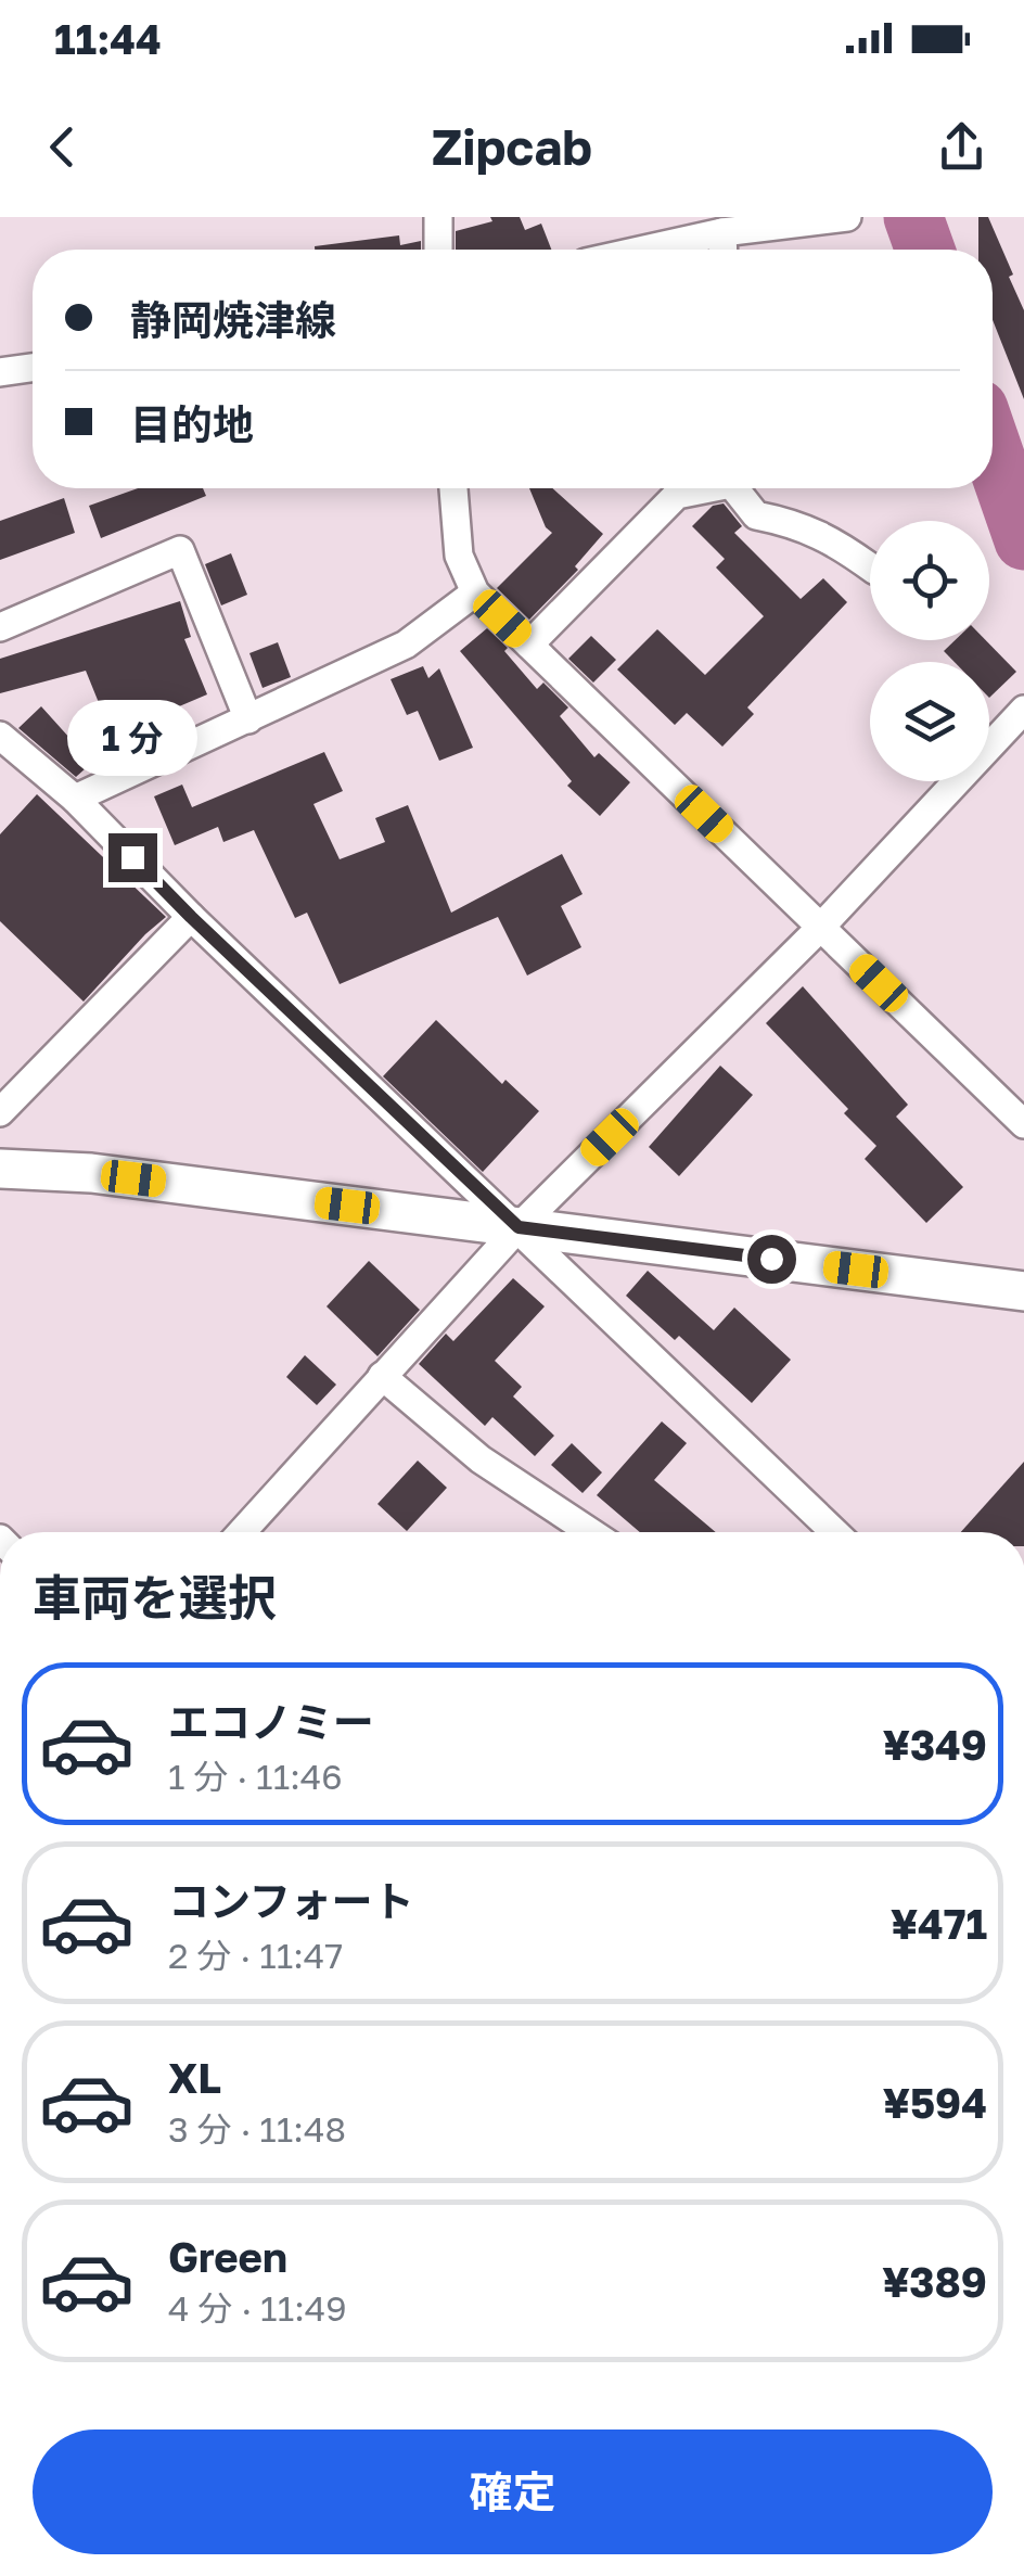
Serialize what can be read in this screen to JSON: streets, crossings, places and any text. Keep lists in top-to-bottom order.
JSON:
{
  "page": {
    "status": "11:44",
    "header": "Zipcab",
    "banner": ["静岡焼津線", "目的地"],
    "bubble": "1 分",
    "heading": "車両を選択",
    "list": [
      {
        "name": "エコノミー",
        "note": "1 分 · 11:46",
        "value": "¥349"
      },
      {
        "name": "コンフォート",
        "note": "2 分 · 11:47",
        "value": "¥471"
      },
      {
        "name": "XL",
        "note": "3 分 · 11:48",
        "value": "¥594"
      },
      {
        "name": "Green",
        "note": "4 分 · 11:49",
        "value": "¥389"
      }
    ],
    "buttons": "確定"
  }
}
